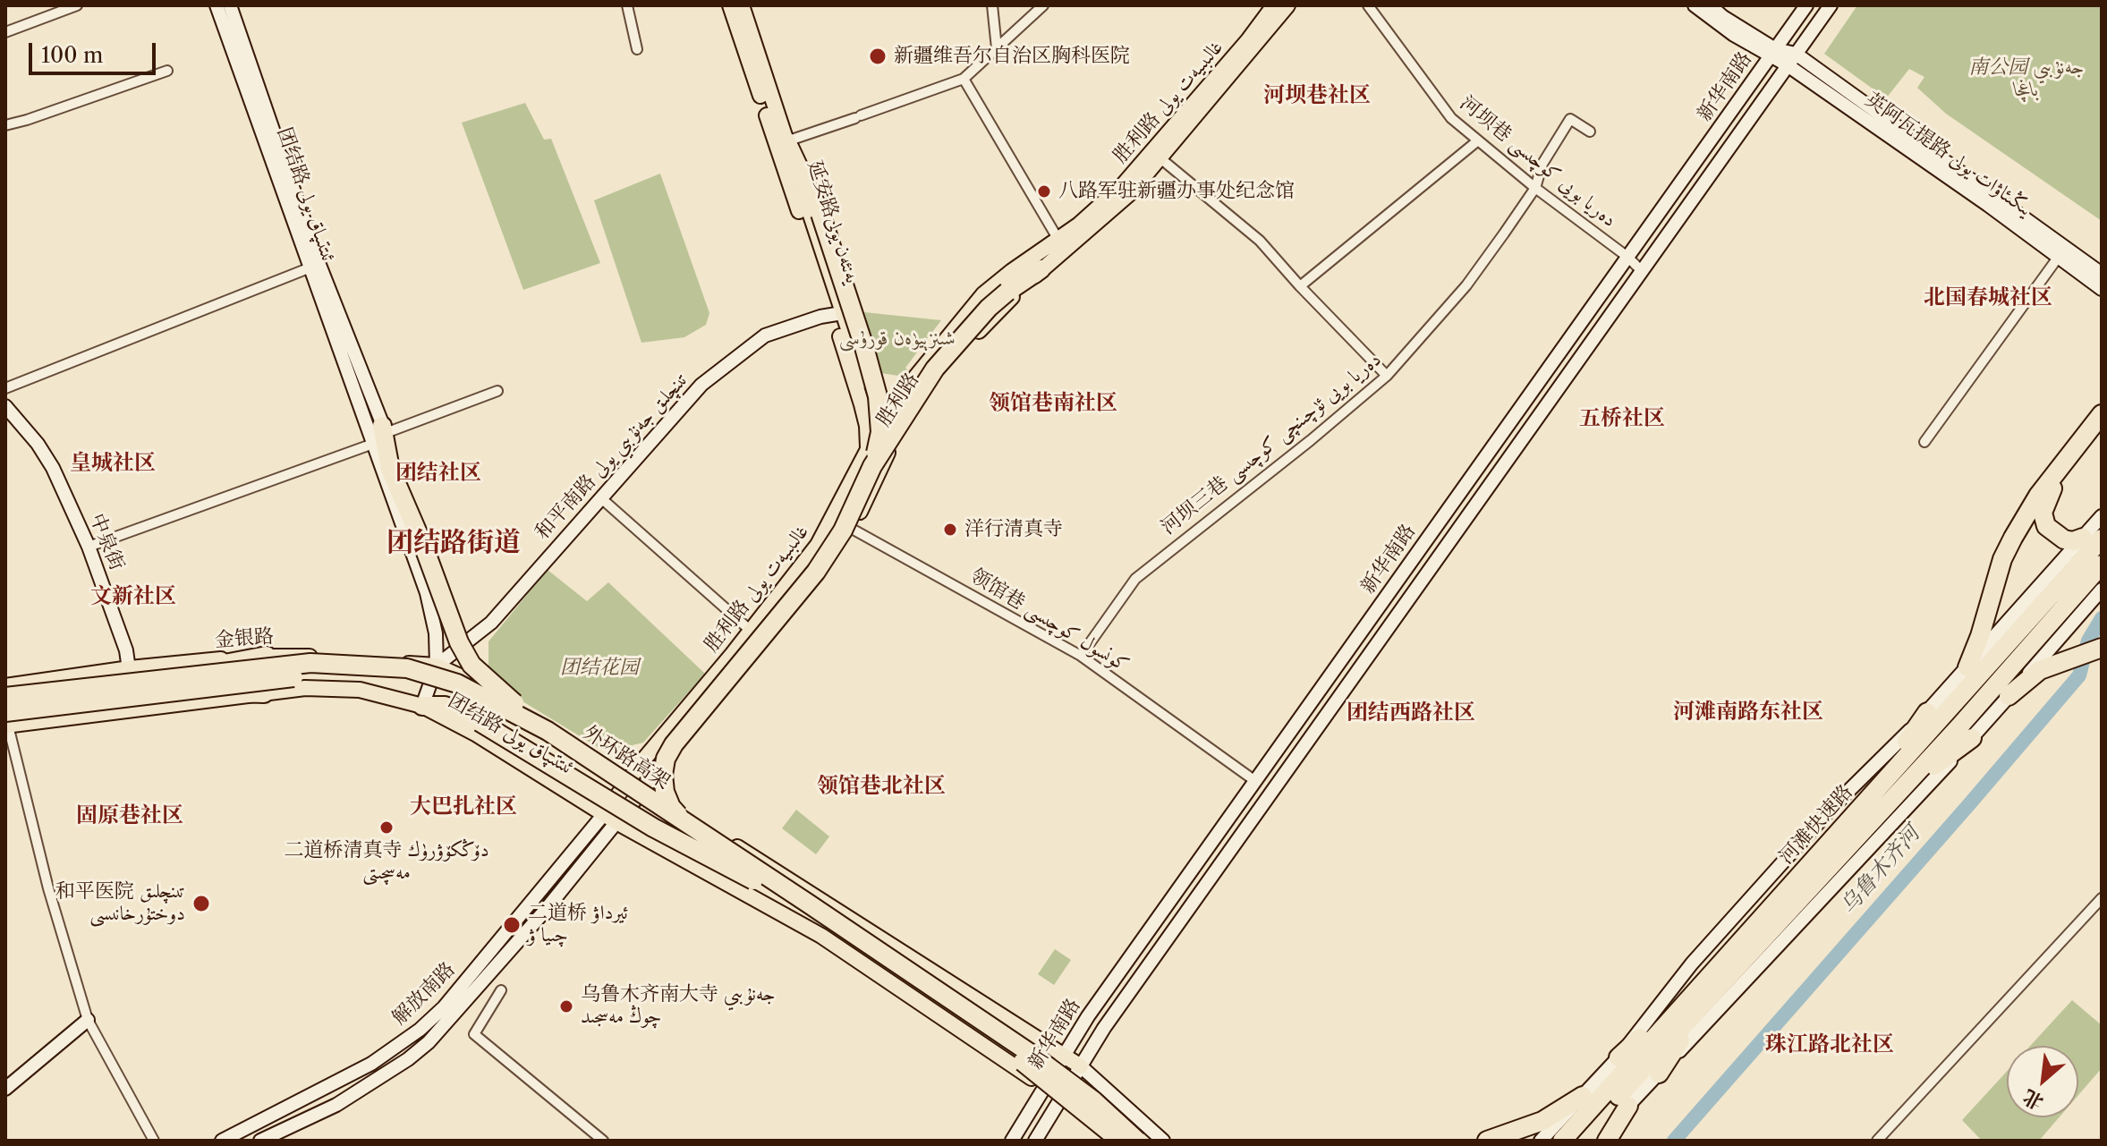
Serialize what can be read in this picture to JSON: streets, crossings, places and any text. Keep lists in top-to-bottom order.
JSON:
{
  "streets": {
    "highway": ["外环路高架", "河滩快速路"],
    "main road": [
      "新华南路",
      "胜利路 غالىبىيەت يولى",
      "英阿瓦提路 يىڭىئاۋات يولى",
      "团结路 ئىتتىپاق يولى",
      "延安路يەنئەن يولى",
      "胜利路",
      "和平南路 تىنچلىق جەنۇبىي يولى",
      "中泉街",
      "金银路",
      "解放南路"
    ],
    "street": ["河坝巷 دەريا بويى كوچىسى", "河坝三巷 دەريا بويى ئۈچىنچى كوچىسى", "领馆巷 كونسول كوچىسى"]
  },
  "crossings": [
    ["新华南路", "英阿瓦提路 يىڭىئاۋات يولى"],
    ["新华南路", "河坝巷 دەريا بويى كوچىسى"],
    ["新华南路", "团结路 ئىتتىپاق يولى"],
    ["新华南路", "领馆巷 كونسول كوچىسى"],
    ["胜利路 غالىبىيەت يولى", "团结路 ئىتتىپاق يولى"],
    ["胜利路 غالىبىيەت يولى", "延安路يەنئەن يولى"],
    ["胜利路 غالىبىيەت يولى", "胜利路"],
    ["胜利路 غالىبىيەت يولى", "解放南路"],
    ["河坝巷 دەريا بويى كوچىسى", "河坝三巷 دەريا بويى ئۈچىنچى كوچىسى"],
    ["团结路 ئىتتىپاق يولى", "胜利路"],
    ["团结路 ئىتتىپاق يولى", "和平南路 تىنچلىق جەنۇبىي يولى"],
    ["团结路 ئىتتىپاق يولى", "金银路"],
    ["团结路 ئىتتىپاق يولى", "解放南路"],
    ["延安路يەنئەن يولى", "胜利路"],
    ["延安路يەنئەن يولى", "和平南路 تىنچلىق جەنۇبىي يولى"],
    ["胜利路", "领馆巷 كونسول كوچىسى"],
    ["河坝三巷 دەريا بويى ئۈچىنچى كوچىسى", "领馆巷 كونسول كوچىسى"],
    ["和平南路 تىنچلىق جەنۇبىي يولى", "金银路"],
    ["中泉街", "金银路"]
  ],
  "districts": [
    "河坝巷社区",
    "北国春城社区",
    "领馆巷南社区",
    "五桥社区",
    "皇城社区",
    "团结社区",
    "团结路街道",
    "文新社区",
    "河滩南路东社区",
    "团结西路社区",
    "领馆巷北社区",
    "大巴扎社区",
    "固原巷社区",
    "珠江路北社区"
  ],
  "water": ["乌鲁木齐河"],
  "parks": ["南公园 جەنۇبىي باغچا", "شىنزېيۈەن قورۇسى", "团结花园"],
  "places": [
    "新疆维吾尔自治区胸科医院",
    "八路军驻新疆办事处纪念馆",
    "洋行清真寺",
    "二道桥清真寺 دۆڭكۆۋرۈك مەسچىتى",
    "和平医院 تىنچلىق دوختۇرخانىسى",
    "二道桥 ئيرداۋ چىيا ۋ",
    "乌鲁木齐南大寺 جەنۇبىي چوڭ مەسجىد"
  ],
  "scale_bar": "100 m",
  "north": "bottom left"
}
